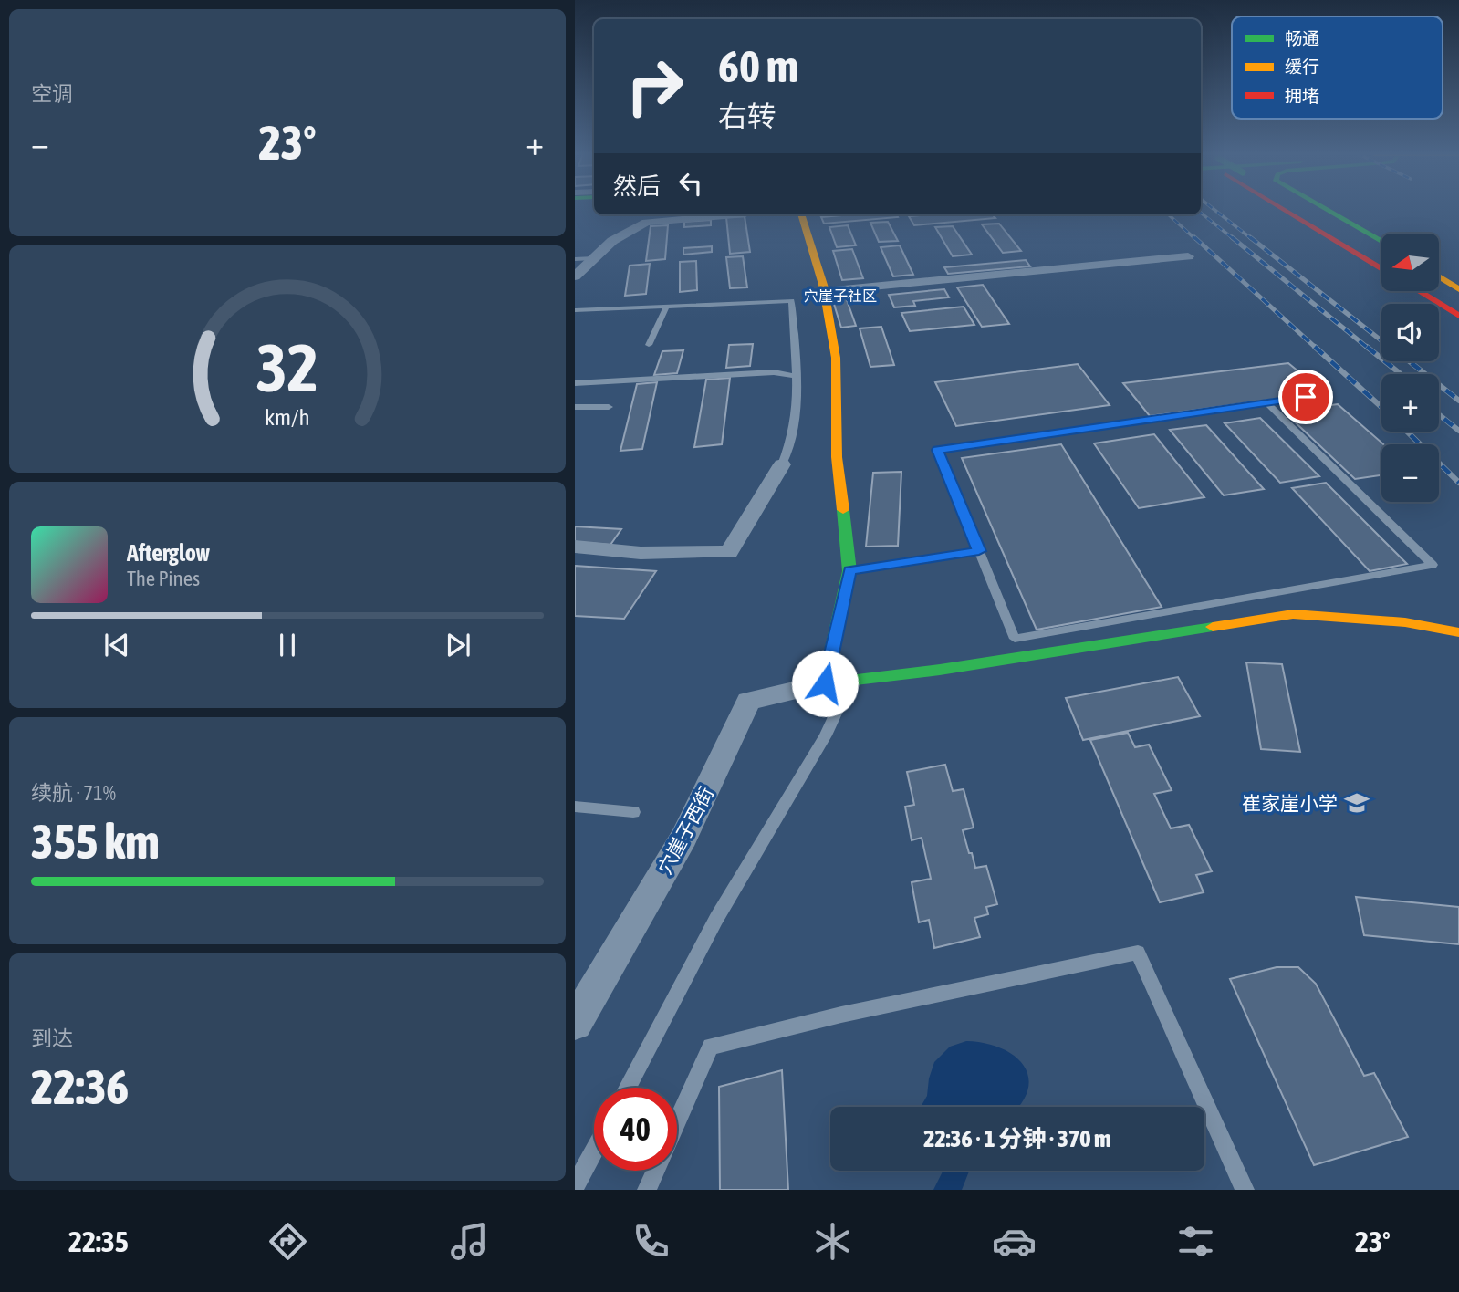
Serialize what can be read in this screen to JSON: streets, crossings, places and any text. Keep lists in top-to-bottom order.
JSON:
{
  "streets": {
    "street": ["穴崖子西街"]
  },
  "districts": ["穴崖子社区"],
  "places": {
    "school or university": ["崔家崖小学"]
  },
  "legend": ["畅通", "缓行", "拥堵"],
  "north": "left",
  "page": {
    "tile": [
      "空调",
      ["续航 · 71%", "355 km"],
      ["到达", "22:36"]
    ],
    "turn": ["60 m", "右转"],
    "heat": ["−", "23°", "+"],
    "then": "然后",
    "map_buttons": ["+", "−"],
    "song": ["Afterglow", "The Pines"],
    "limit": "40",
    "trip": "22:36 · 1 分钟 · 370 m",
    "tabs": ["22:35", "23°"],
    "gauge": ["32", "km/h"]
  }
}
